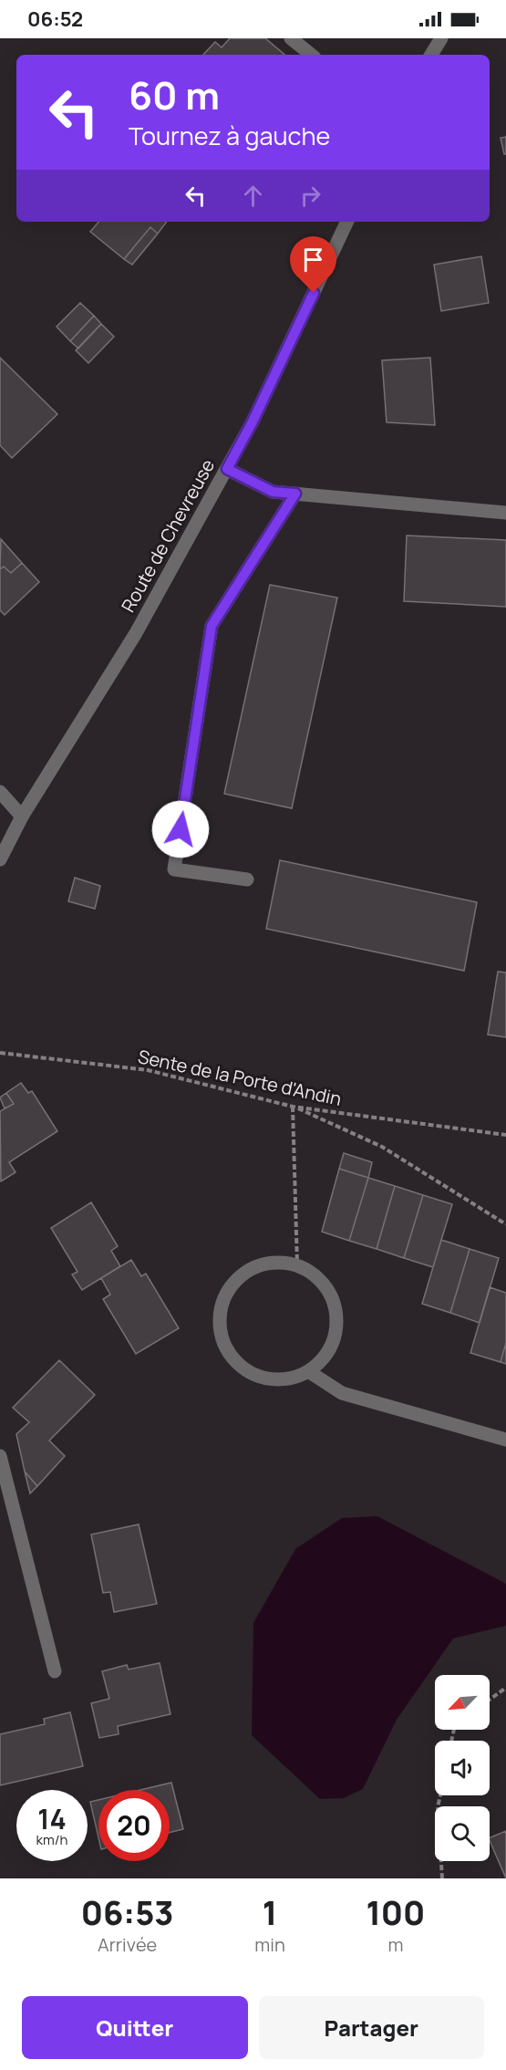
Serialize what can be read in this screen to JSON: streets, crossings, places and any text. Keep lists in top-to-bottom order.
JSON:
{
  "streets": {
    "street": ["Route de Chevreuse"],
    "path": ["Sente de la Porte d'Andin"]
  },
  "north": "bottom left",
  "page": {
    "status": "06:52",
    "turn": ["60 m", "Tournez à gauche"],
    "speed": "14 km/h",
    "limit": "20",
    "eta": [
      "06:53",
      "Arrivée",
      "1",
      "min",
      "100",
      "m"
    ],
    "buttons": ["Quitter", "Partager"]
  }
}
